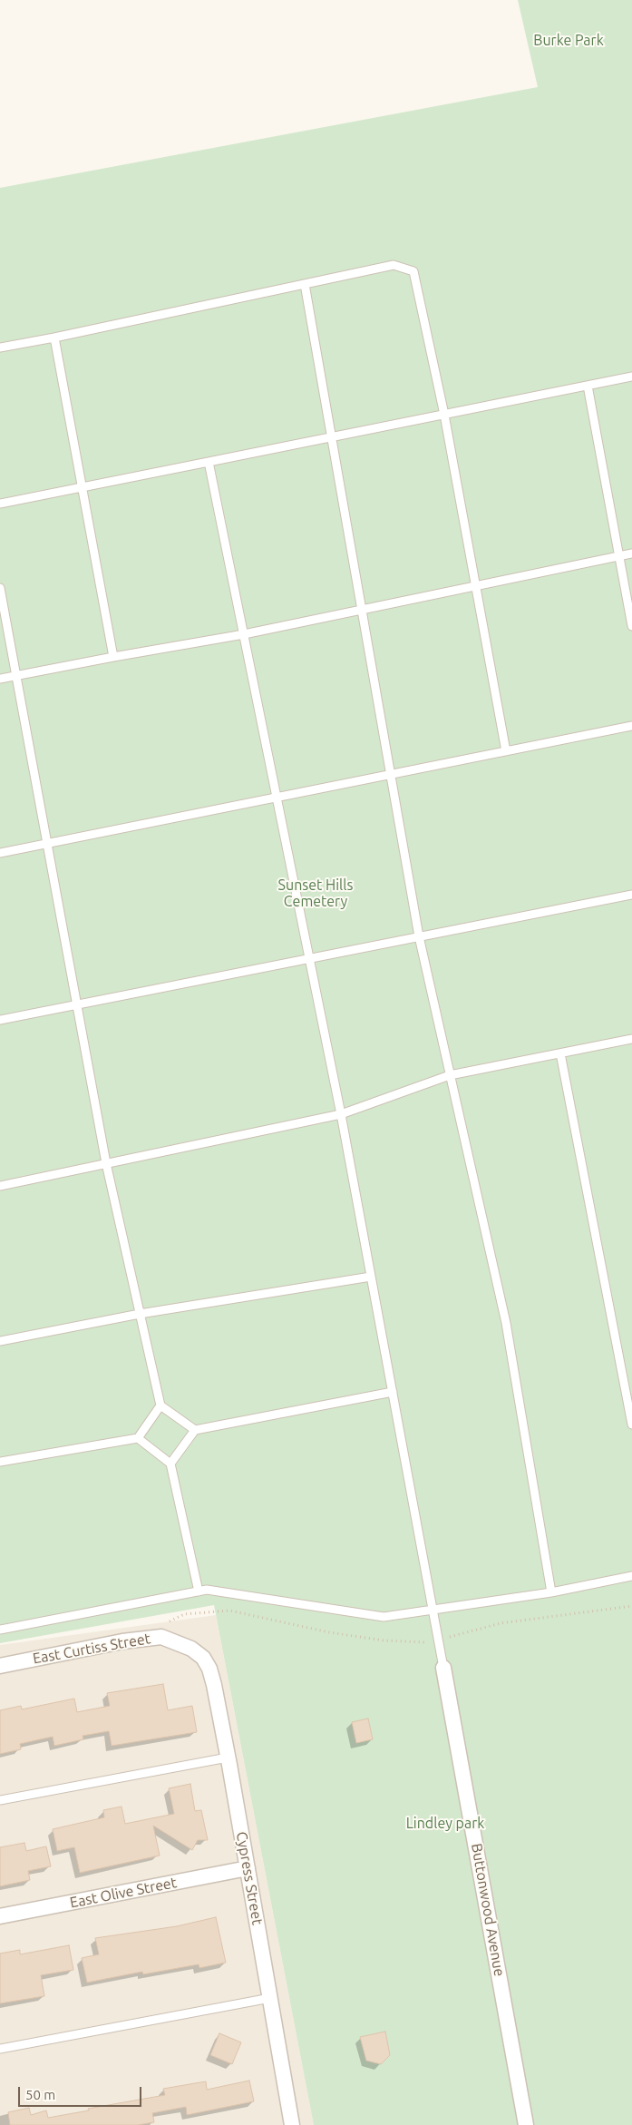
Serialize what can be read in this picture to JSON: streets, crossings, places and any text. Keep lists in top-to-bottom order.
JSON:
{
  "streets": {
    "street": [
      "East Curtiss Street",
      "Cypress Street",
      "East Olive Street",
      "Buttonwood Avenue"
    ]
  },
  "crossings": [
    ["East Curtiss Street", "Cypress Street"],
    ["Cypress Street", "East Olive Street"]
  ],
  "parks": ["Burke Park", "Sunset Hills Cemetery", "Lindley park"],
  "scale_bar": "50 m"
}
